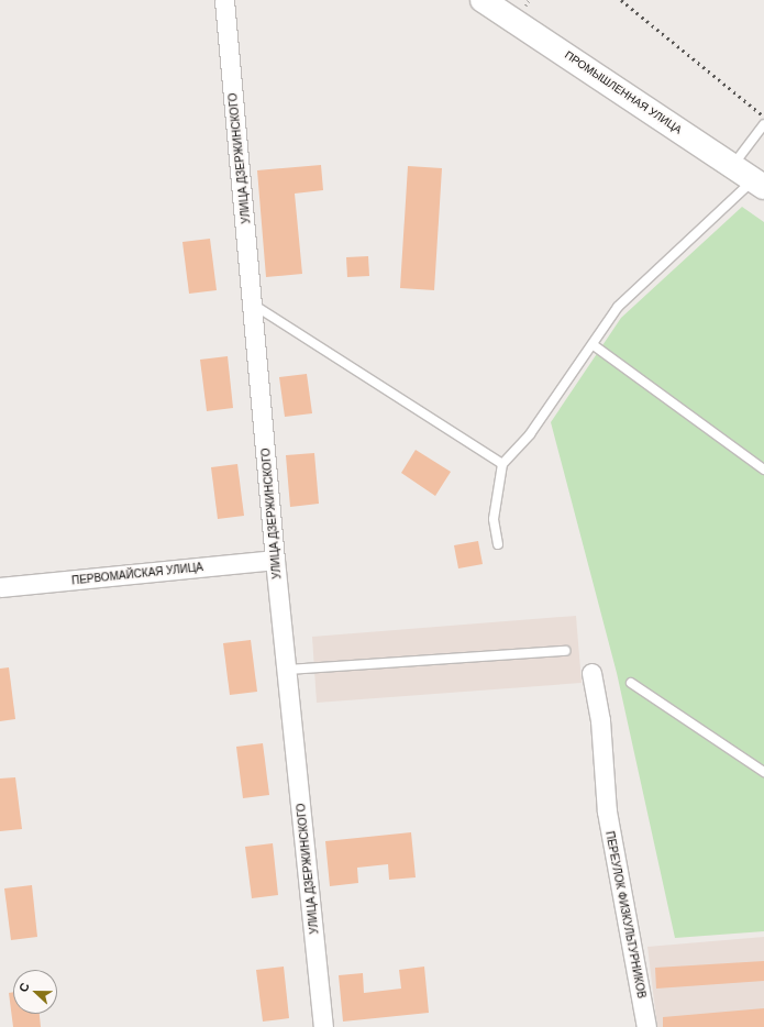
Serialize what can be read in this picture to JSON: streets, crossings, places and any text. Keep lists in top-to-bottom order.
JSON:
{
  "streets": {
    "main road": ["ПРОМЫШЛЕННАЯ УЛИЦА"],
    "street": ["УЛИЦА ДЗЕРЖИНСКОГО", "ПЕРВОМАЙСКАЯ УЛИЦА", "ПЕРЕУЛОК ФИЗКУЛЬТУРНИКОВ"]
  },
  "crossings": [
    ["УЛИЦА ДЗЕРЖИНСКОГО", "ПЕРВОМАЙСКАЯ УЛИЦА"]
  ],
  "north": "left"
}
